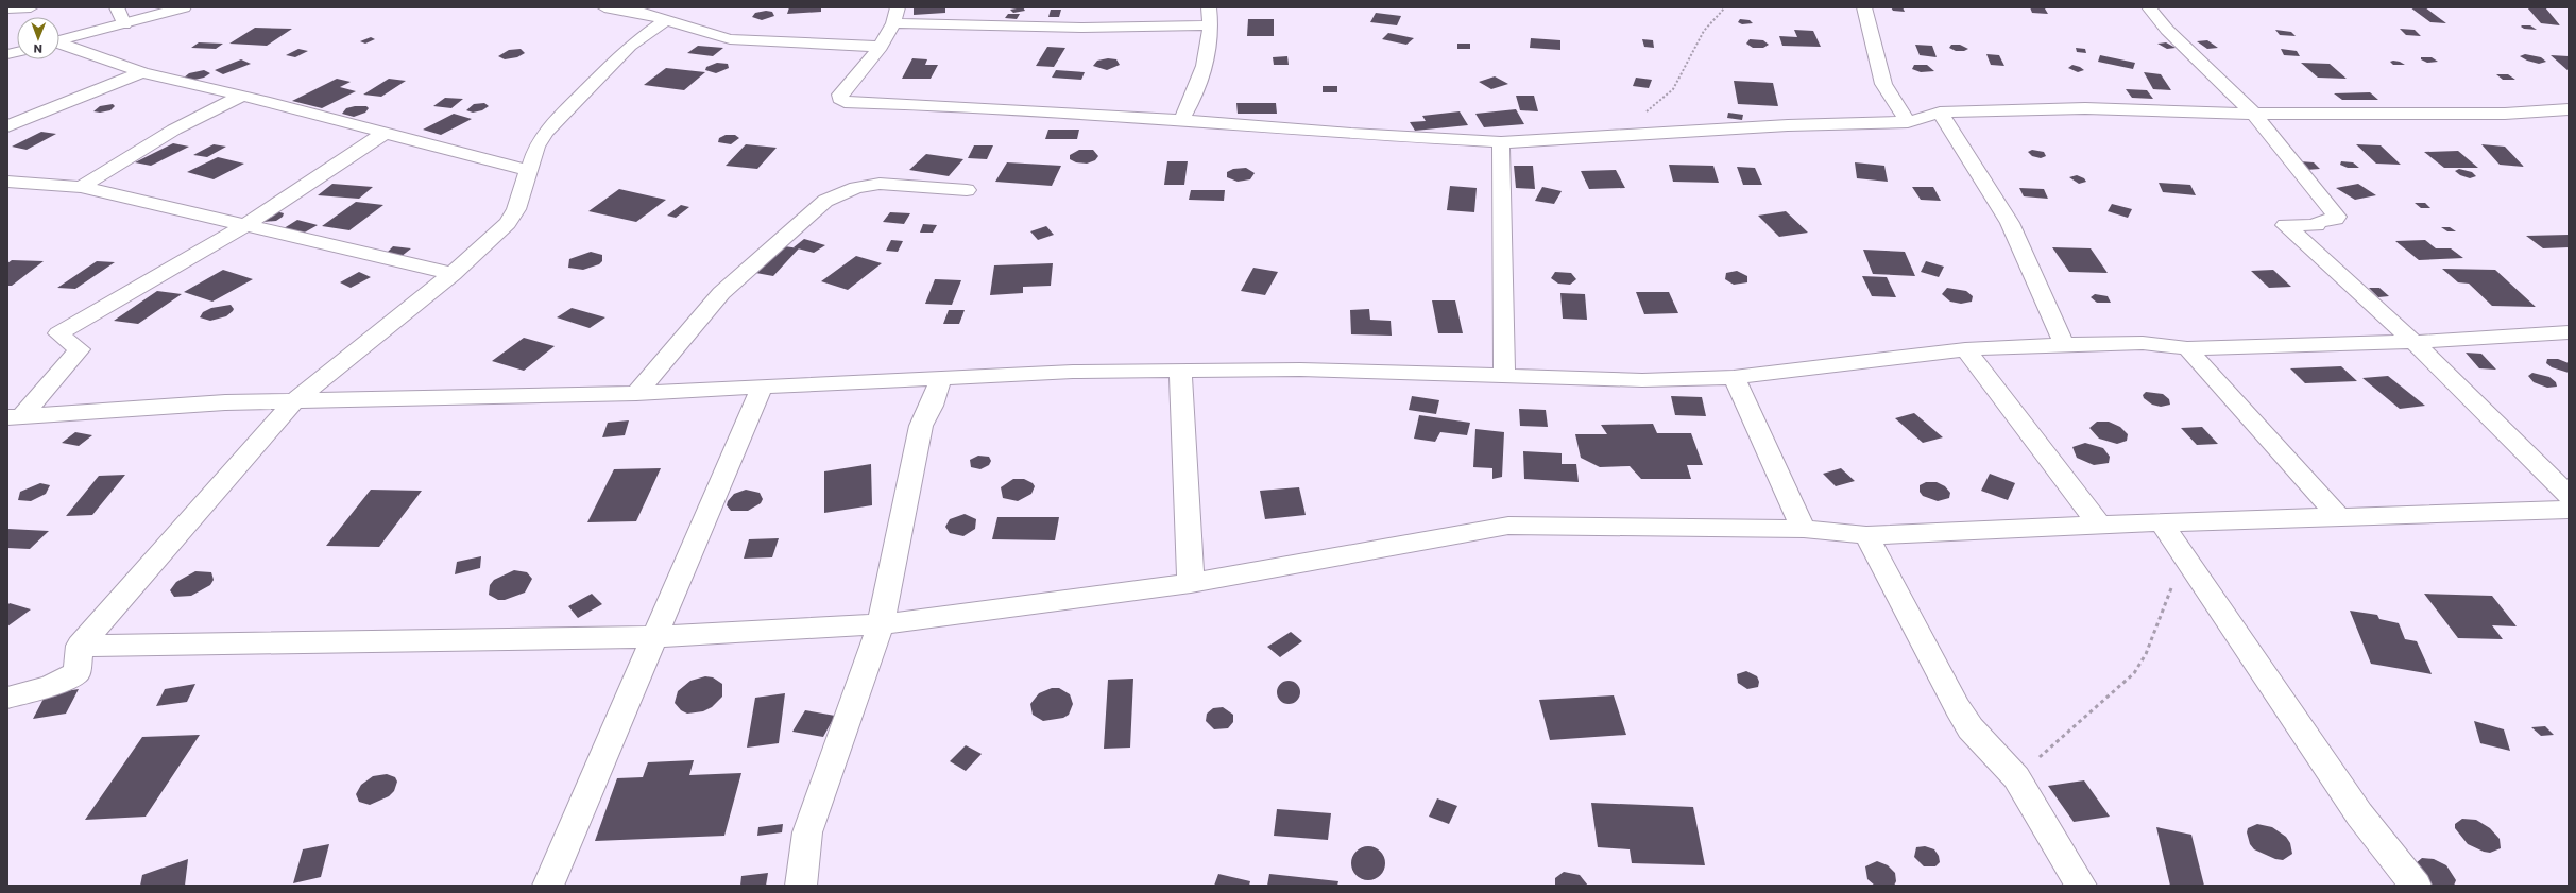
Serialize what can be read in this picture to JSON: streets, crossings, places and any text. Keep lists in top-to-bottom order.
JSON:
{
  "north": "bottom"
}
